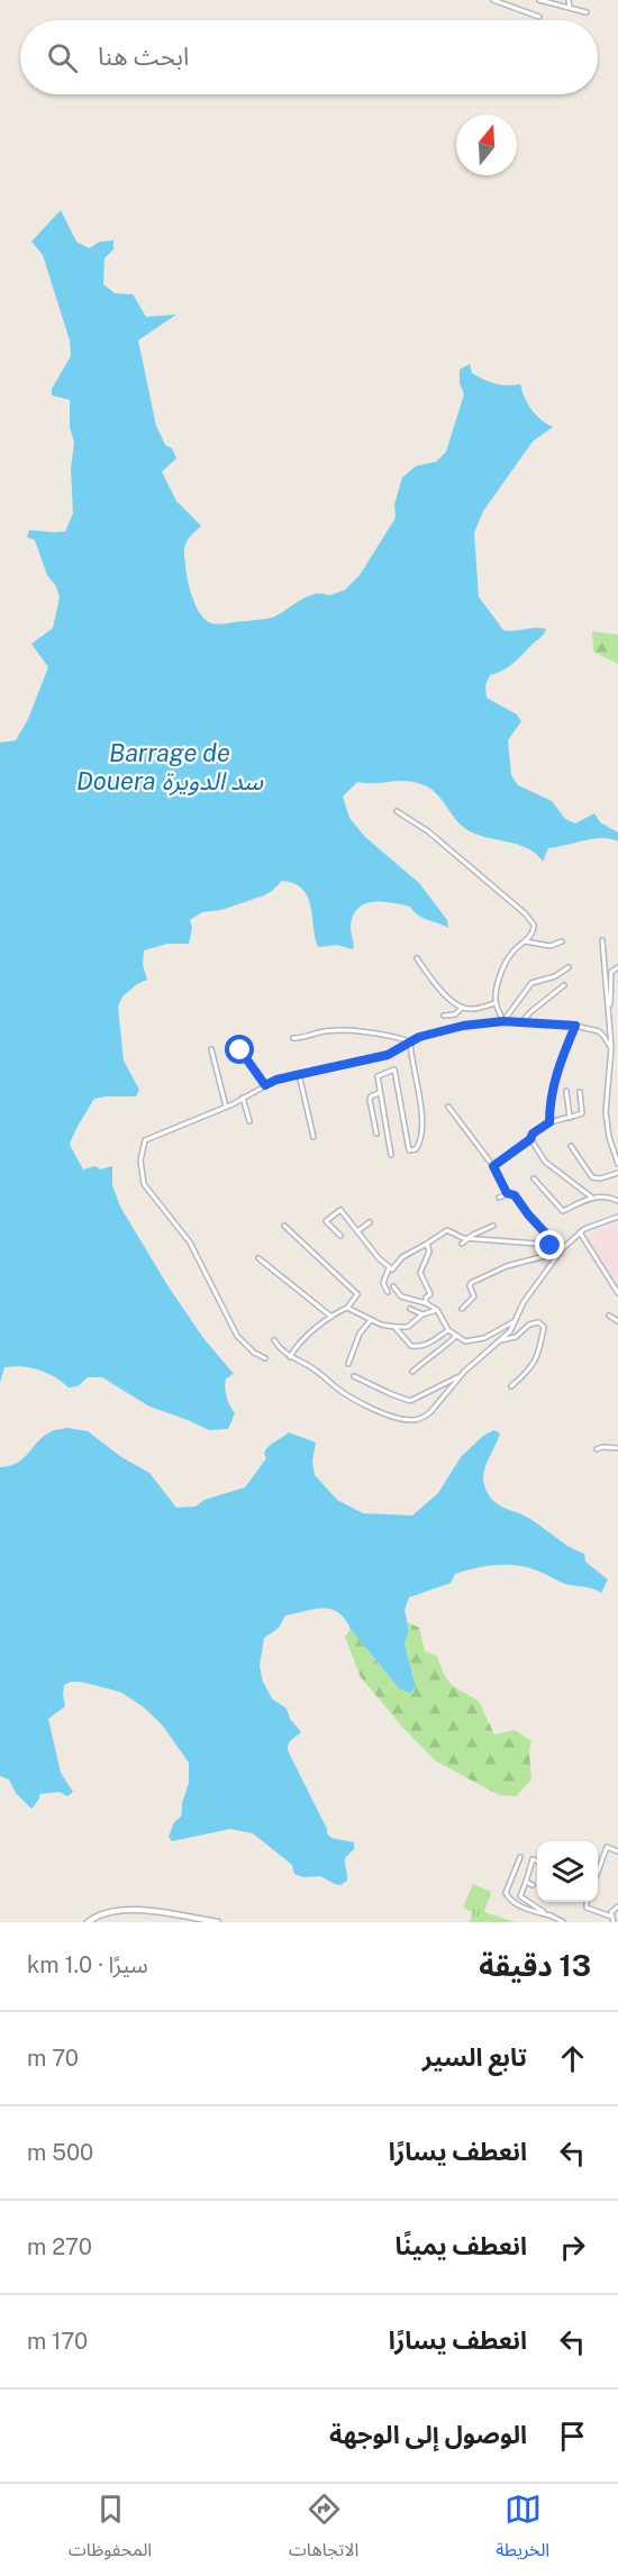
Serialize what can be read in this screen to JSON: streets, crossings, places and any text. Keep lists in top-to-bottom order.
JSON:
{
  "water": ["Barrage de Douera سد الدويرة"],
  "north": "top",
  "page": {
    "search": "ابحث هنا",
    "heading": ["13 دقيقة", "سيرًا · 1.0 km"],
    "list": [
      ["تابع السير", "70 m"],
      ["انعطف يسارًا", "500 m"],
      ["انعطف يمينًا", "270 m"],
      ["انعطف يسارًا", "170 m"],
      "الوصول إلى الوجهة"
    ],
    "nav": ["الخريطة", "الاتجاهات", "المحفوظات"]
  }
}
